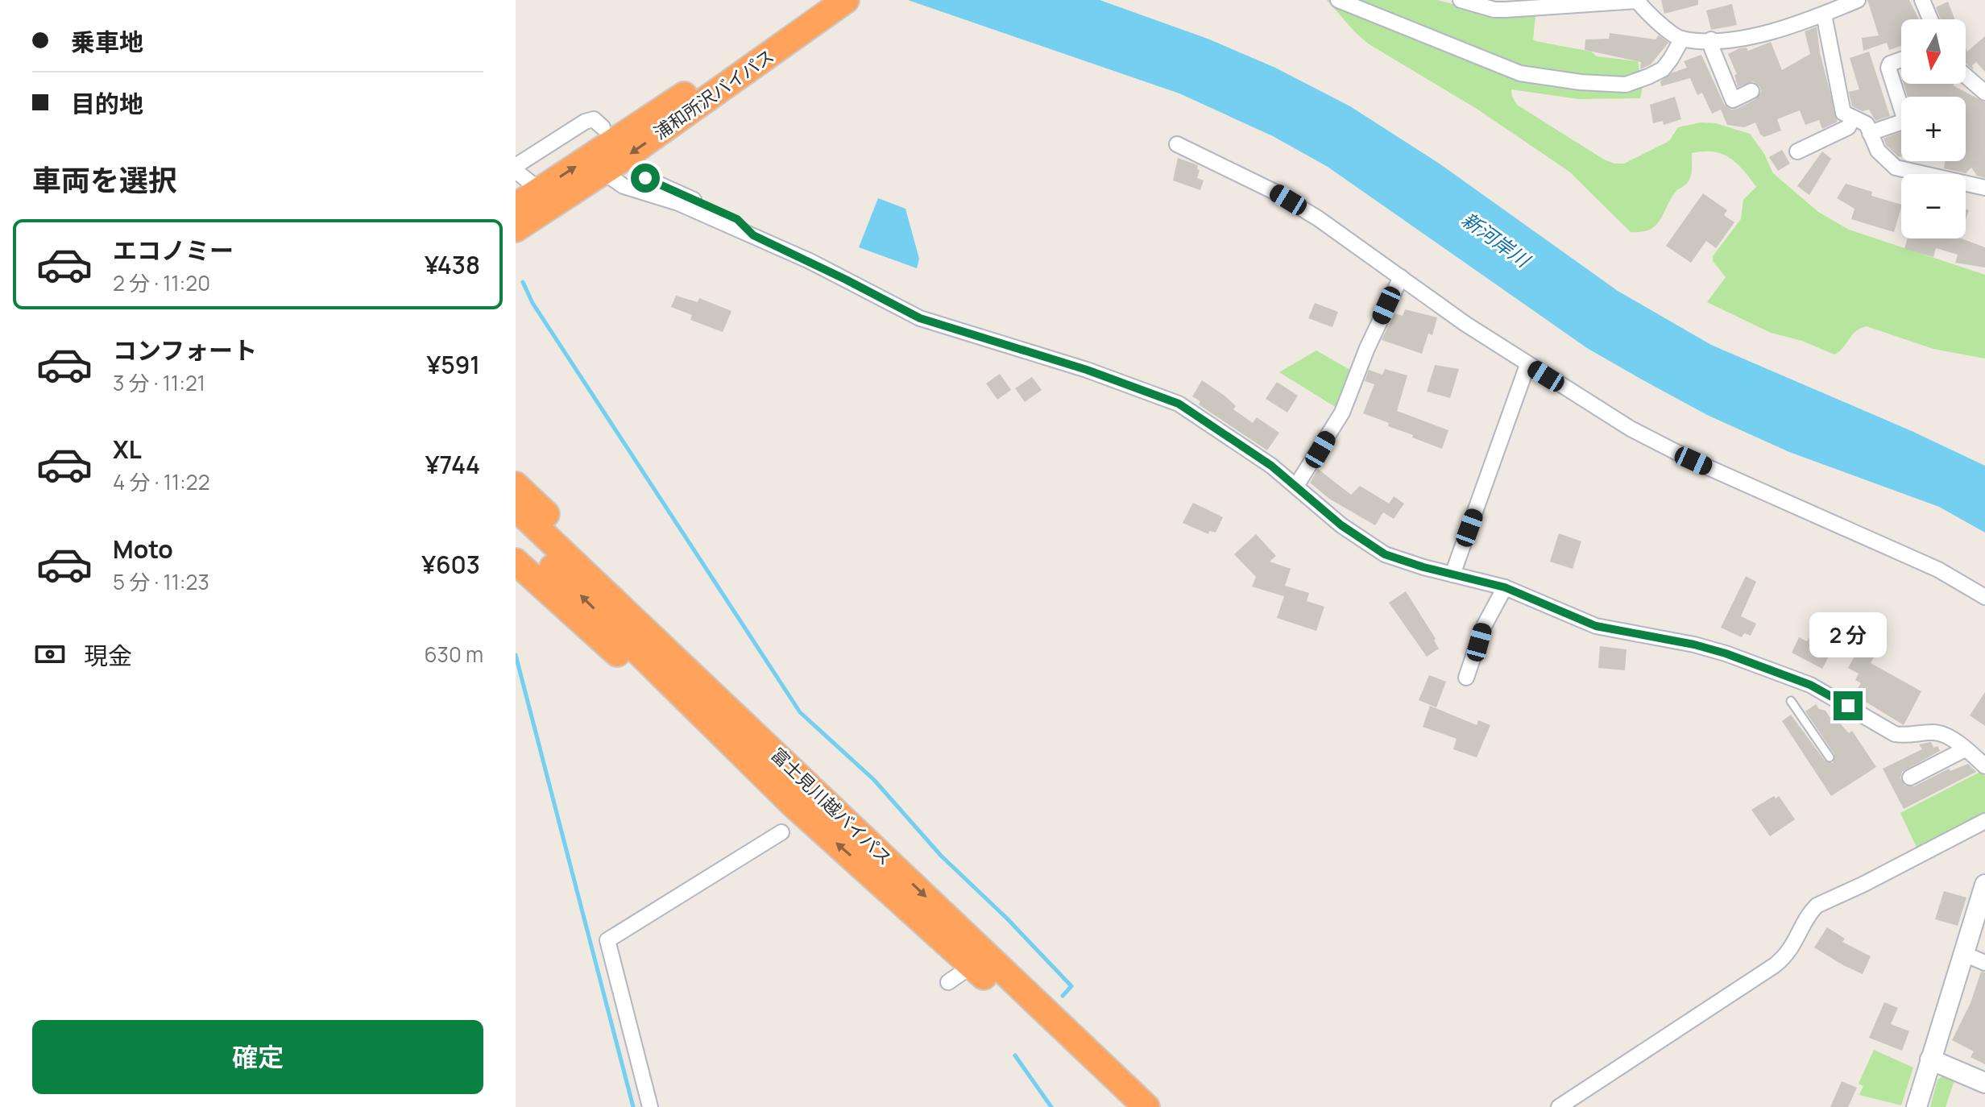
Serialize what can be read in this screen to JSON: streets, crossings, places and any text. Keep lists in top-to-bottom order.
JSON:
{
  "streets": {
    "highway": ["浦和所沢バイパス", "富士見川越バイパス"]
  },
  "water": ["新河岸川"],
  "north": "bottom",
  "page": {
    "banner": ["乗車地", "目的地"],
    "map_buttons": ["+", "−"],
    "heading": "車両を選択",
    "list": [
      {
        "name": "エコノミー",
        "note": "2 分 · 11:20",
        "value": "¥438"
      },
      {
        "name": "コンフォート",
        "note": "3 分 · 11:21",
        "value": "¥591"
      },
      {
        "name": "XL",
        "note": "4 分 · 11:22",
        "value": "¥744"
      },
      {
        "name": "Moto",
        "note": "5 分 · 11:23",
        "value": "¥603"
      }
    ],
    "bubble": "2 分",
    "pay": ["現金", "630 m"],
    "buttons": "確定"
  }
}
